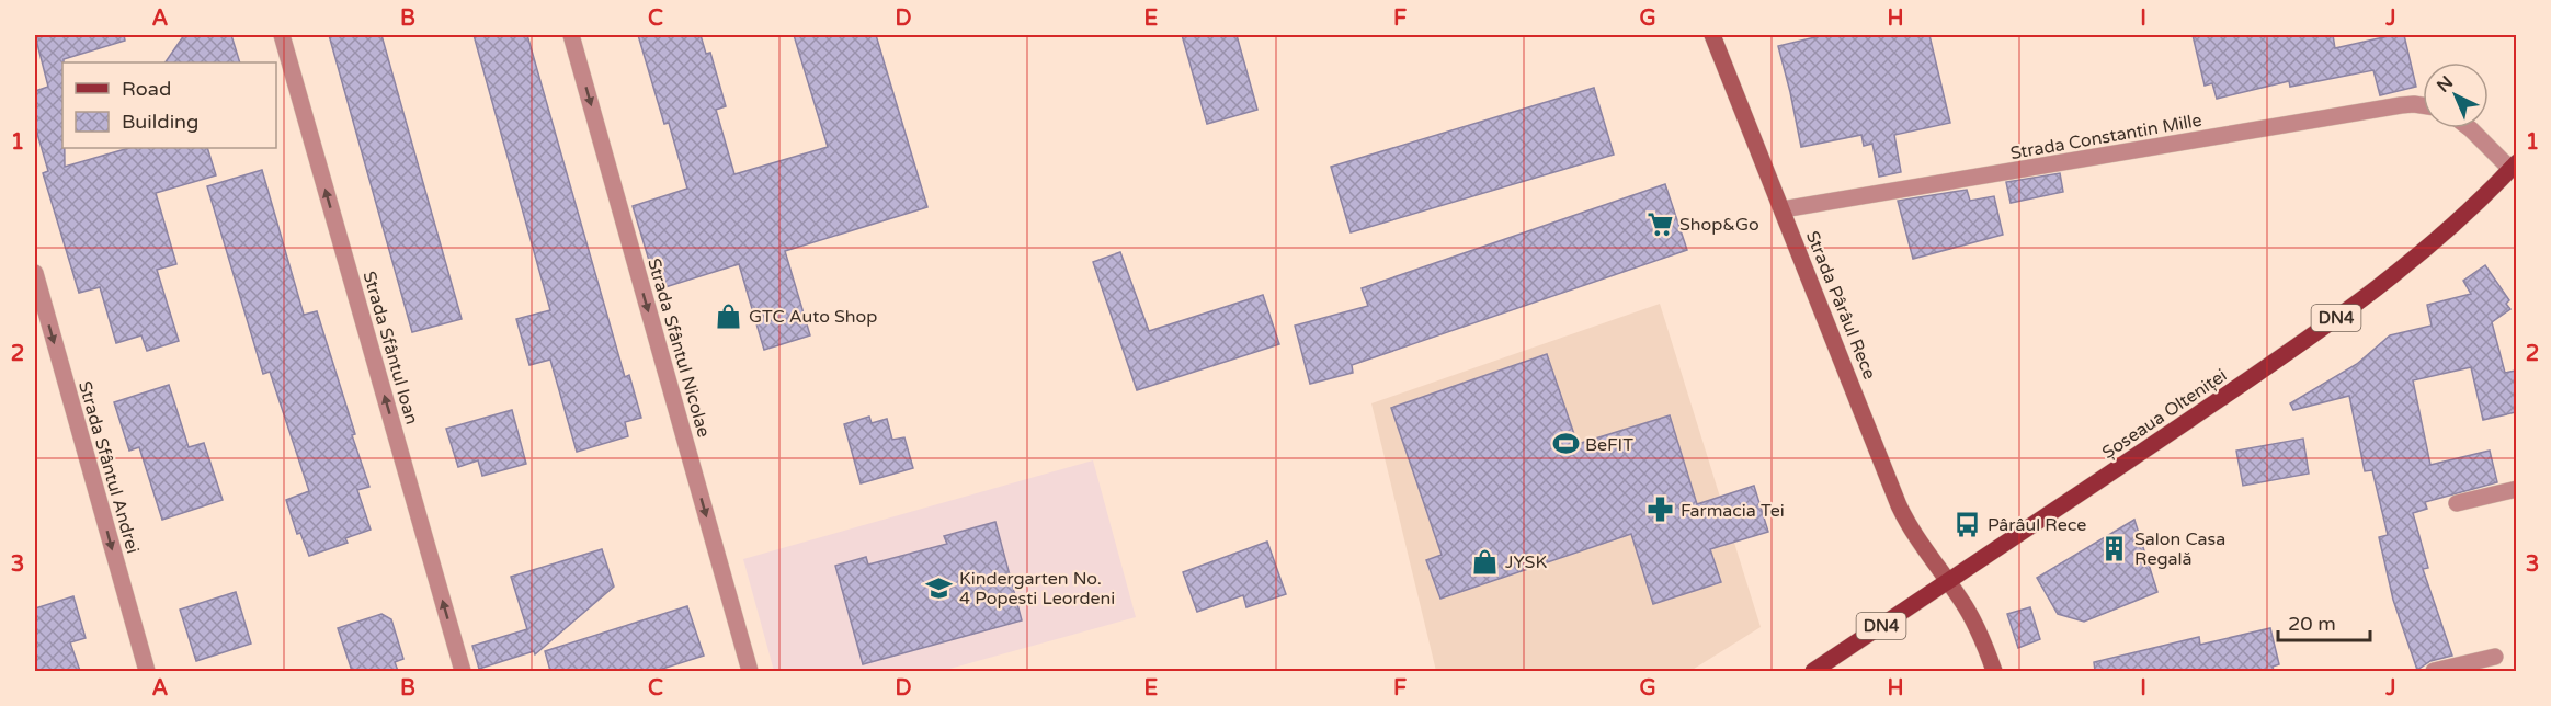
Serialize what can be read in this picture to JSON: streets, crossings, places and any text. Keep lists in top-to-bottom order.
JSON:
{
  "streets": {
    "main road": ["DN4", "Șoseaua Olteniței"],
    "street": [
      "Strada Constantin Mille",
      "Strada Pârâul Rece",
      "Strada Sfântul Ioan",
      "Strada Sfântul Nicolae",
      "Strada Sfântul Andrei"
    ]
  },
  "crossings": [
    ["Strada Constantin Mille", "Strada Pârâul Rece"],
    ["Strada Pârâul Rece", "Șoseaua Olteniței"]
  ],
  "one_way": ["Strada Sfântul Ioan", "Strada Sfântul Nicolae", "Strada Sfântul Andrei"],
  "places": {
    "supermarket": ["Shop&Go"],
    "shop": ["GTC Auto Shop", "JYSK"],
    "sports": ["BeFIT"],
    "pharmacy": ["Farmacia Tei"],
    "bus stop": ["Pârâul Rece"],
    "building": ["Salon Casa Regală"],
    "school or university": ["Kindergarten No. 4 Popesti Leordeni"]
  },
  "legend": ["Road", "Building"],
  "scale_bar": "20 m",
  "north": "top left",
  "grid": {
    "columns": [
      "A",
      "B",
      "C",
      "D",
      "E",
      "F",
      "G",
      "H",
      "I",
      "J"
    ],
    "rows": ["1", "2", "3"]
  }
}
